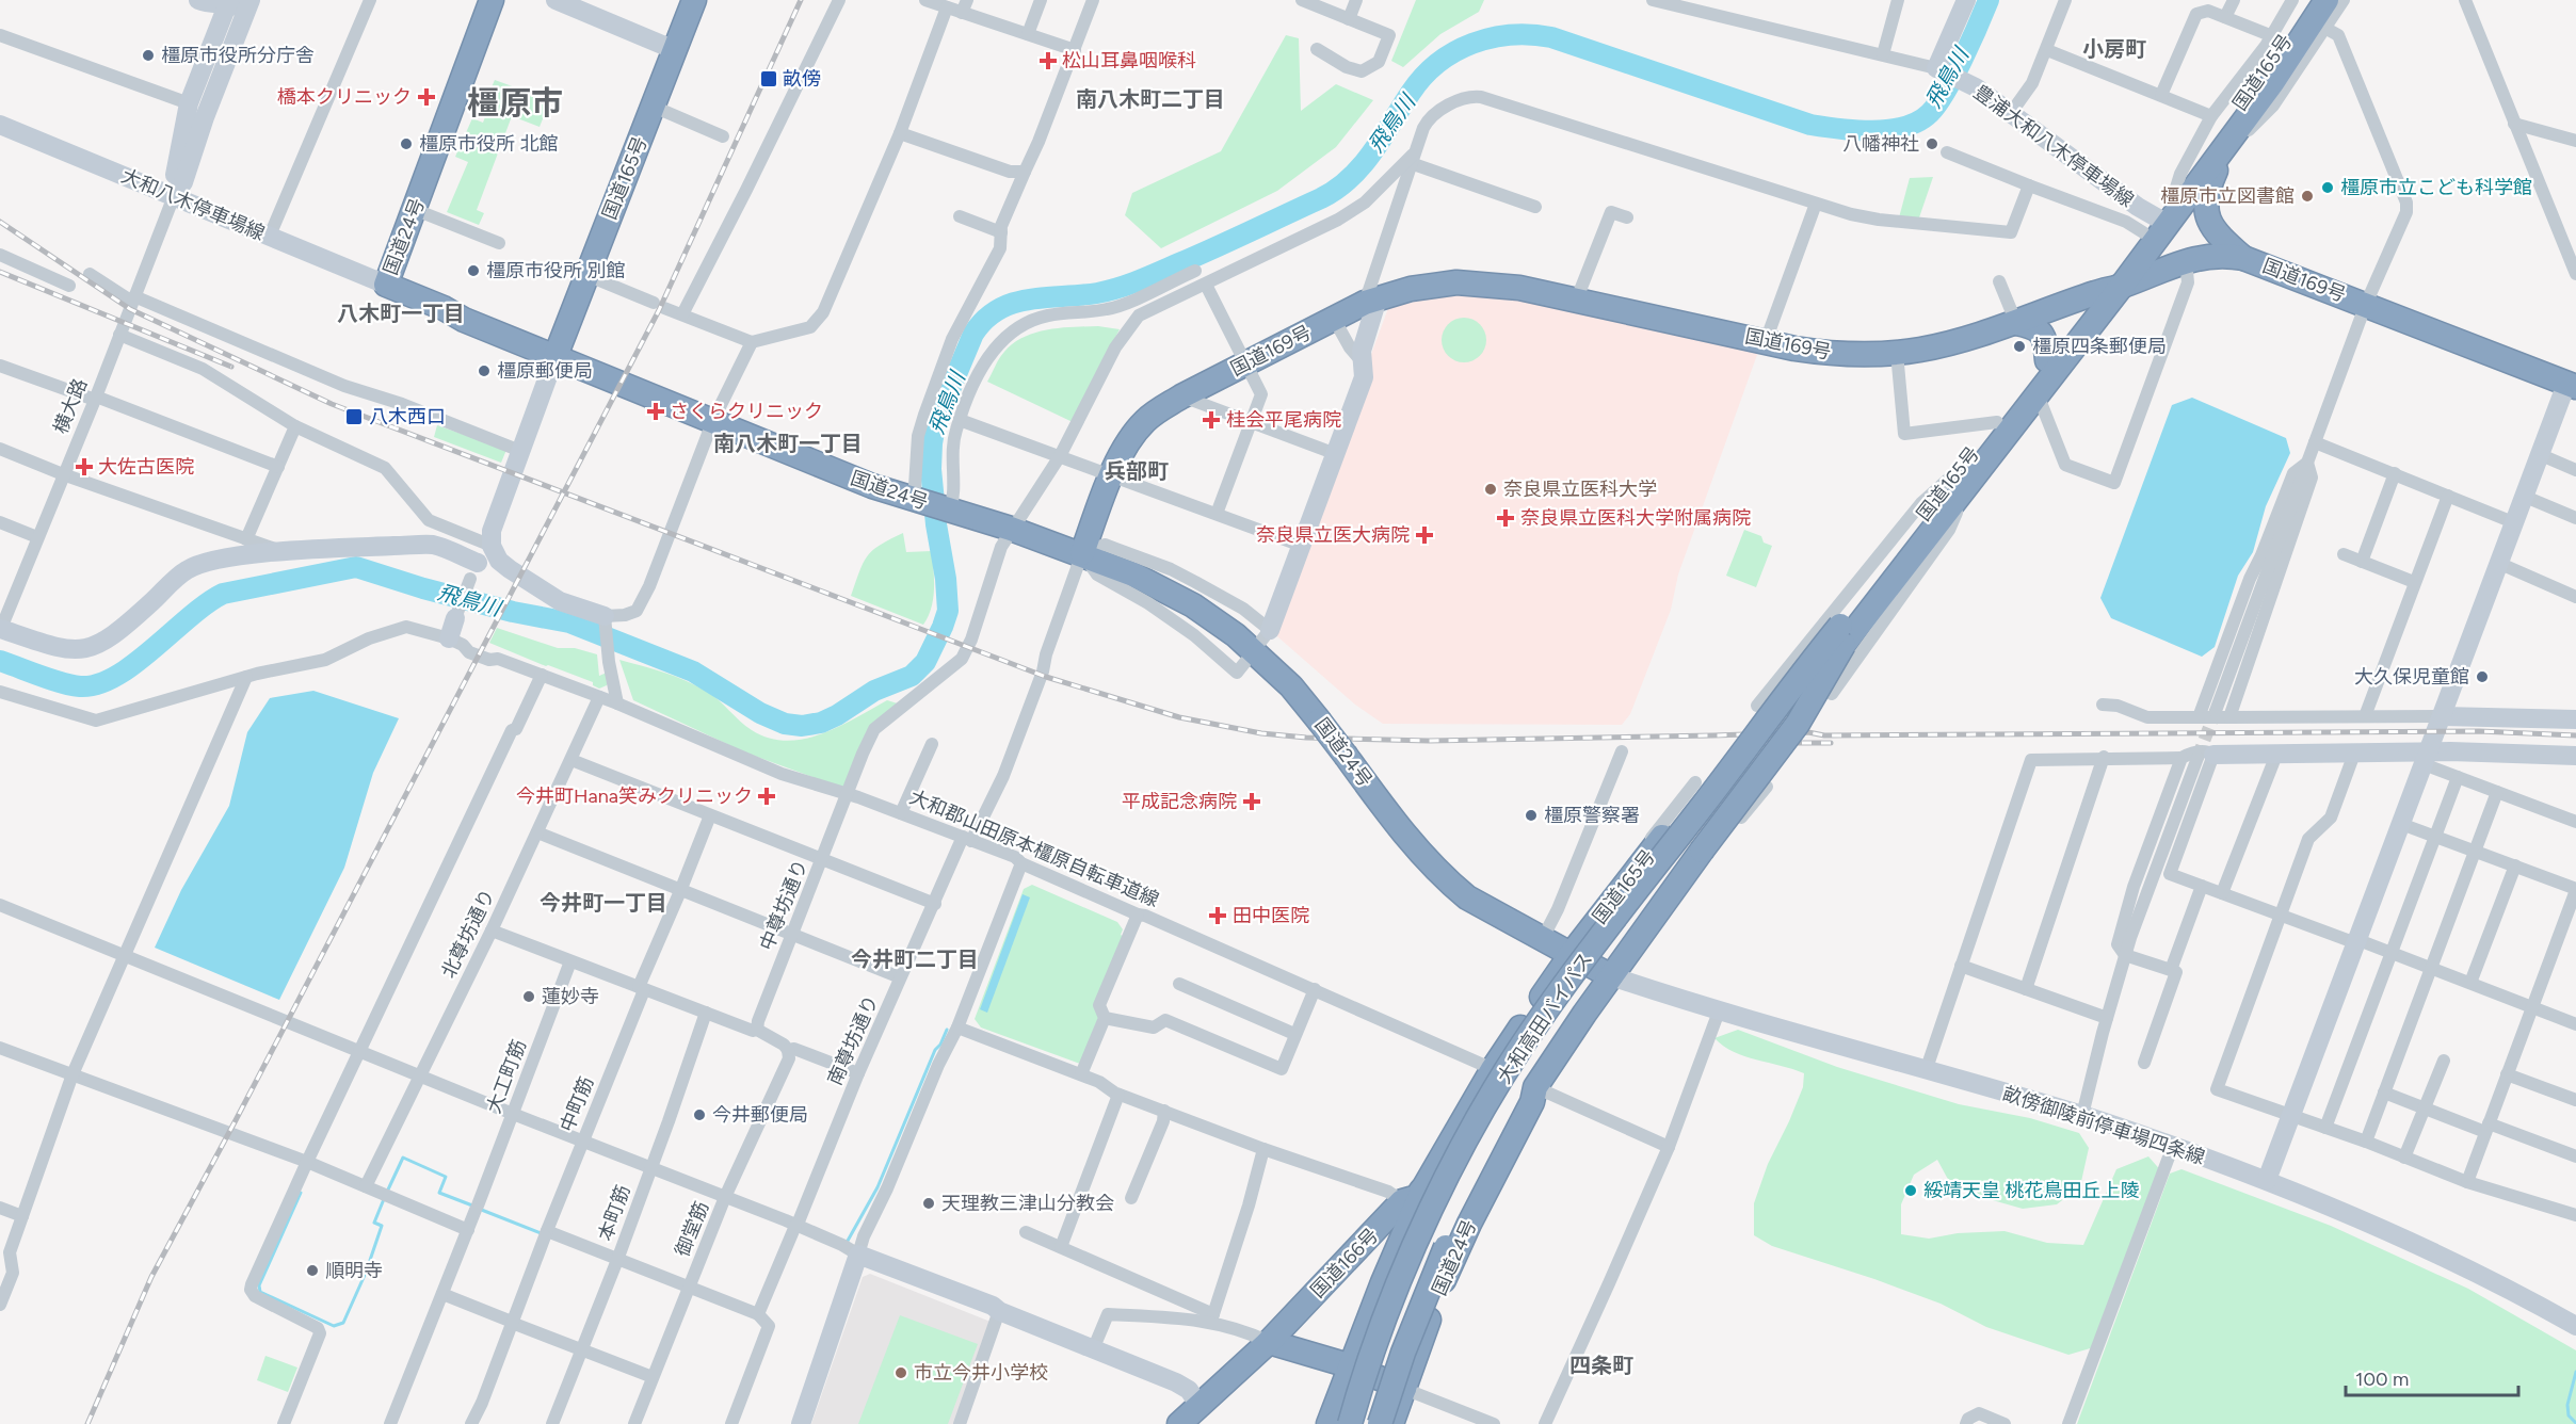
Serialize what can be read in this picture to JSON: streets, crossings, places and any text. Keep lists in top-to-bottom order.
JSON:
{
  "streets": {
    "highway": [
      "国道165号",
      "国道24号",
      "国道169号",
      "大和高田バイパス",
      "国道166号"
    ],
    "street": [
      "豊浦大和八木停車場線",
      "大和八木停車場線",
      "横大路",
      "大和郡山田原本橿原自転車道線",
      "中尊坊通り",
      "北尊坊通り",
      "南尊坊通り",
      "大工町筋",
      "中町筋",
      "畝傍御陵前停車場四条線",
      "本町筋",
      "御堂筋"
    ]
  },
  "crossings": [
    ["国道165号", "豊浦大和八木停車場線"],
    ["国道165号", "国道24号"],
    ["国道165号", "国道169号"],
    ["国道165号", "大和高田バイパス"],
    ["国道165号", "畝傍御陵前停車場四条線"],
    ["大和八木停車場線", "国道24号"],
    ["大和八木停車場線", "横大路"],
    ["国道24号", "国道169号"],
    ["国道24号", "中尊坊通り"],
    ["国道24号", "大和高田バイパス"],
    ["国道24号", "南尊坊通り"],
    ["国道24号", "畝傍御陵前停車場四条線"],
    ["国道169号", "南尊坊通り"],
    ["大和郡山田原本橿原自転車道線", "中尊坊通り"],
    ["大和郡山田原本橿原自転車道線", "北尊坊通り"],
    ["大和郡山田原本橿原自転車道線", "南尊坊通り"],
    ["大和高田バイパス", "畝傍御陵前停車場四条線"]
  ],
  "districts": [
    "小房町",
    "南八木町二丁目",
    "橿原市",
    "八木町一丁目",
    "南八木町一丁目",
    "兵部町",
    "今井町一丁目",
    "今井町二丁目",
    "四条町"
  ],
  "water": ["飛鳥川"],
  "places": {
    "other": [
      "橿原市役所分庁舎",
      "橿原市役所 北館",
      "八幡神社",
      "橿原市立こども科学館",
      "橿原市立図書館",
      "橿原市役所 別館",
      "橿原四条郵便局",
      "橿原郵便局",
      "奈良県立医科大学",
      "大久保児童館",
      "橿原警察署",
      "蓮妙寺",
      "今井郵便局",
      "綏靖天皇 桃花鳥田丘上陵",
      "天理教三津山分教会",
      "順明寺",
      "市立今井小学校"
    ],
    "health": [
      "松山耳鼻咽喉科",
      "橋本クリニック",
      "さくらクリニック",
      "桂会平尾病院",
      "大佐古医院",
      "奈良県立医科大学附属病院",
      "奈良県立医大病院",
      "今井町Hana笑みクリニック",
      "平成記念病院",
      "田中医院"
    ],
    "transit": ["畝傍", "八木西口"]
  },
  "scale_bar": "100 m"
}
